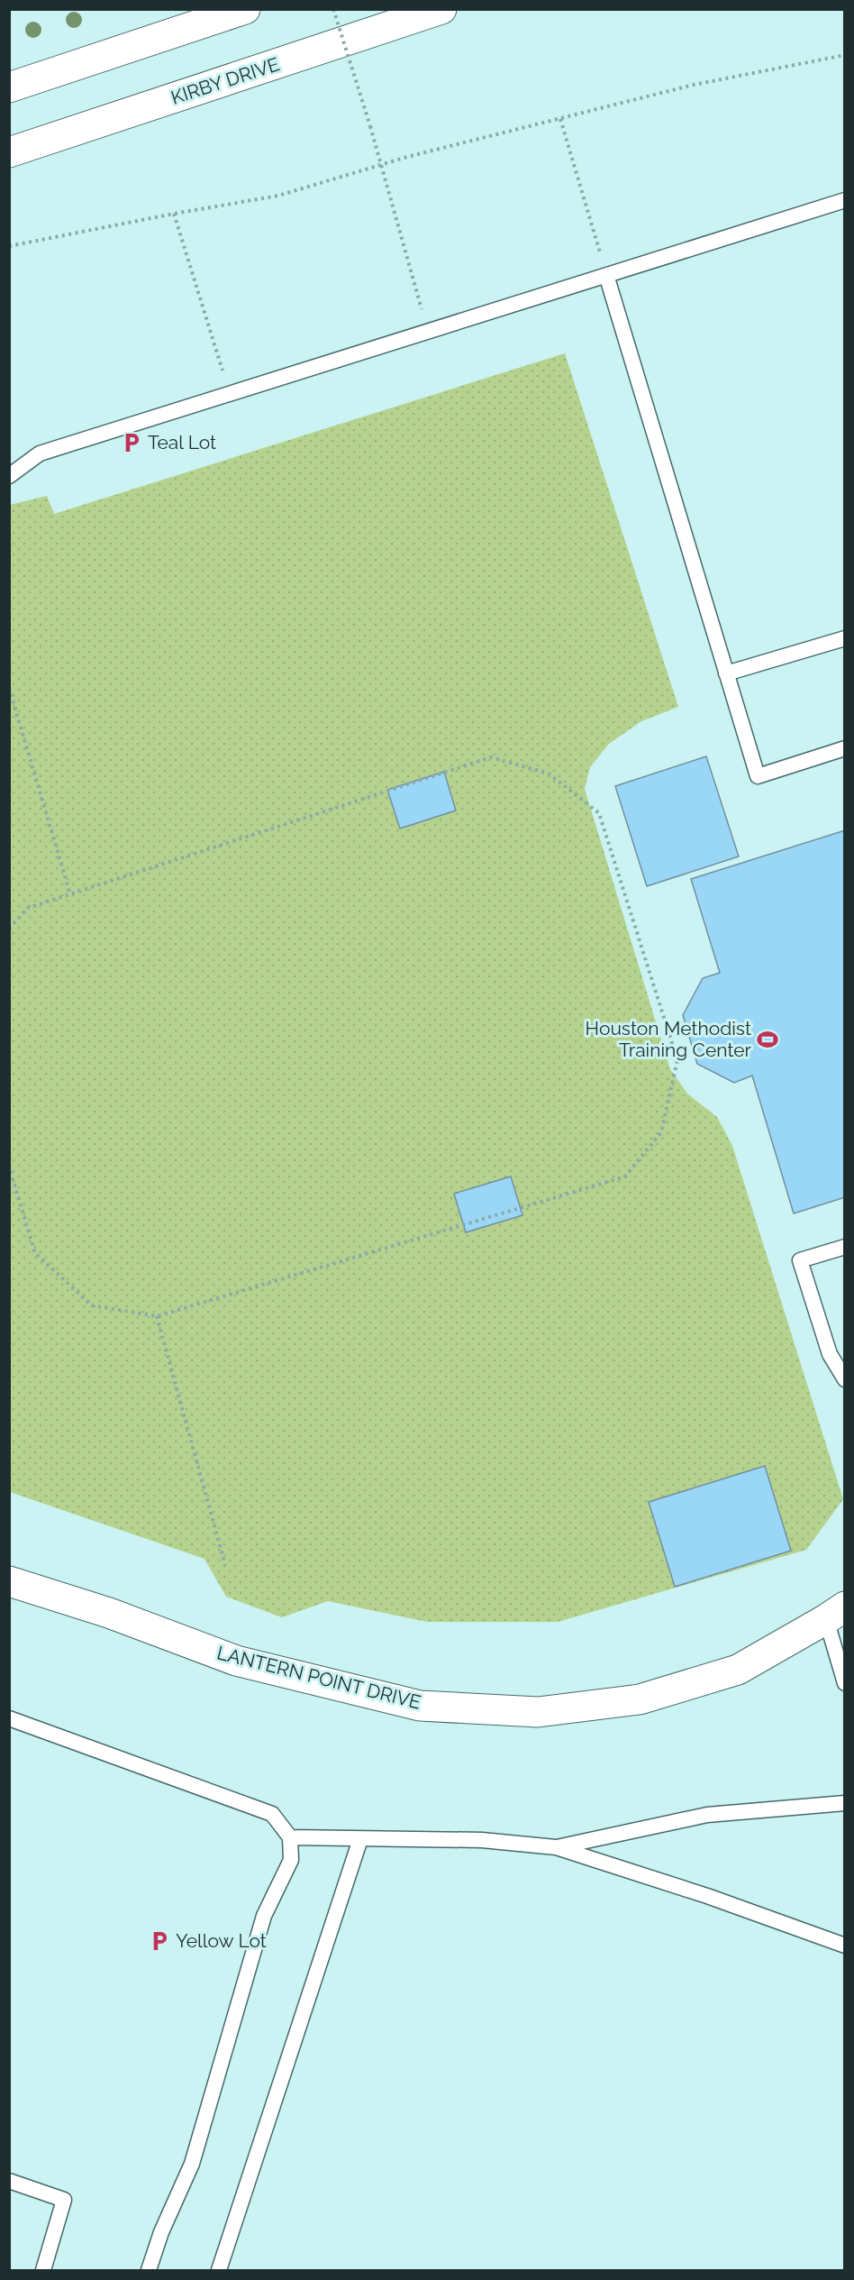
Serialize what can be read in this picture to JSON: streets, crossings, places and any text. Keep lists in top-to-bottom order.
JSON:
{
  "streets": {
    "street": ["KIRBY DRIVE", "LANTERN POINT DRIVE"]
  },
  "places": {
    "parking": ["Teal Lot", "Yellow Lot"],
    "sports": ["Houston Methodist Training Center"]
  }
}
